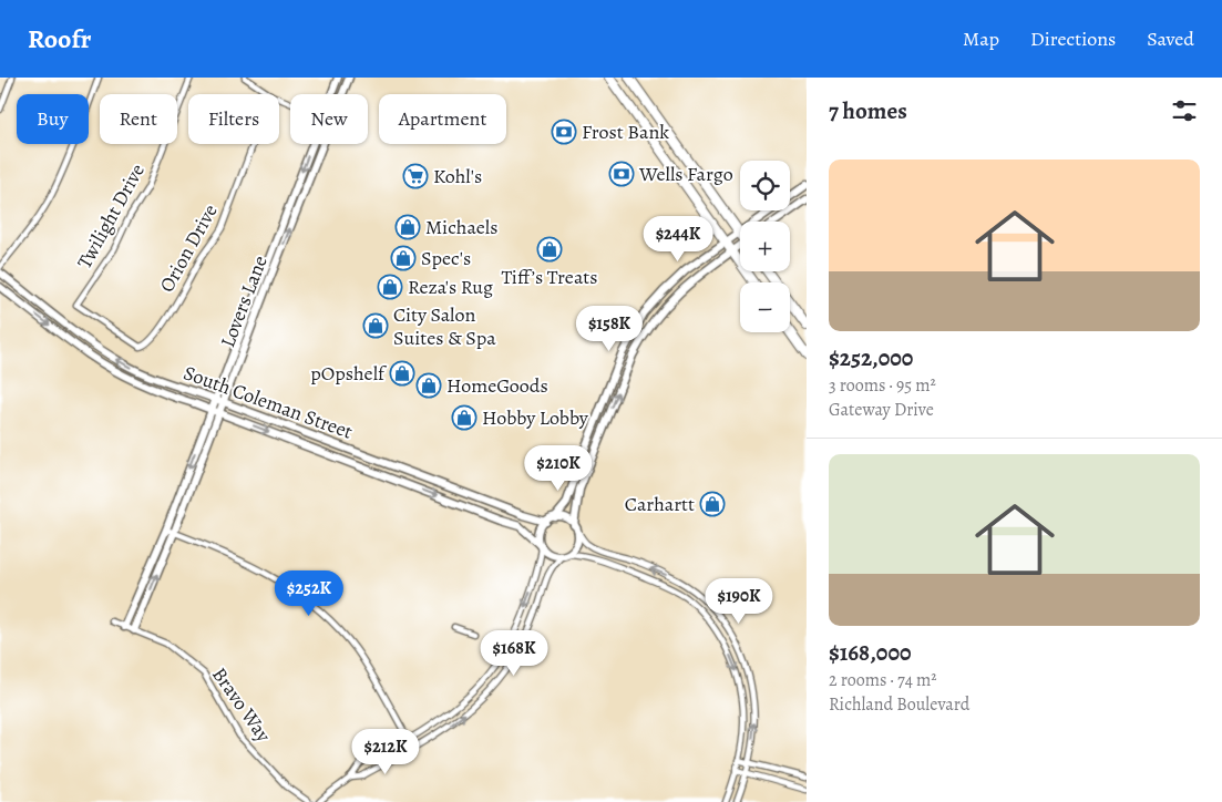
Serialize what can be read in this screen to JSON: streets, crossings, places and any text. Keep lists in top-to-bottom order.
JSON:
{
  "streets": {
    "street": [
      "Twilight Drive",
      "Orion Drive",
      "Lovers Lane",
      "South Coleman Street",
      "Bravo Way"
    ]
  },
  "crossings": [
    ["Twilight Drive", "Orion Drive"],
    ["Lovers Lane", "South Coleman Street"],
    ["Lovers Lane", "Bravo Way"]
  ],
  "places": {
    "bank": ["Frost Bank", "Wells Fargo"],
    "supermarket": ["Kohl's"],
    "shop": [
      "Michaels",
      "Tiff’s Treats",
      "Spec's",
      "Reza's Rug",
      "City Salon Suites & Spa",
      "pOpshelf",
      "HomeGoods",
      "Hobby Lobby",
      "Carhartt"
    ]
  },
  "page": {
    "header": "Roofr",
    "nav": ["Map", "Directions", "Saved"],
    "heading": "7 homes",
    "chip": [
      "Buy",
      "Rent",
      "Filters",
      "New",
      "Apartment"
    ],
    "list": [
      {
        "name": "$252,000",
        "note": "3 rooms · 95 m² · Gateway Drive"
      },
      {
        "name": "$168,000",
        "note": "2 rooms · 74 m² · Richland Boulevard"
      }
    ],
    "map_buttons": ["+", "−"],
    "price": [
      "$244K",
      "$158K",
      "$210K",
      "$252K",
      "$190K",
      "$168K",
      "$212K"
    ]
  }
}
